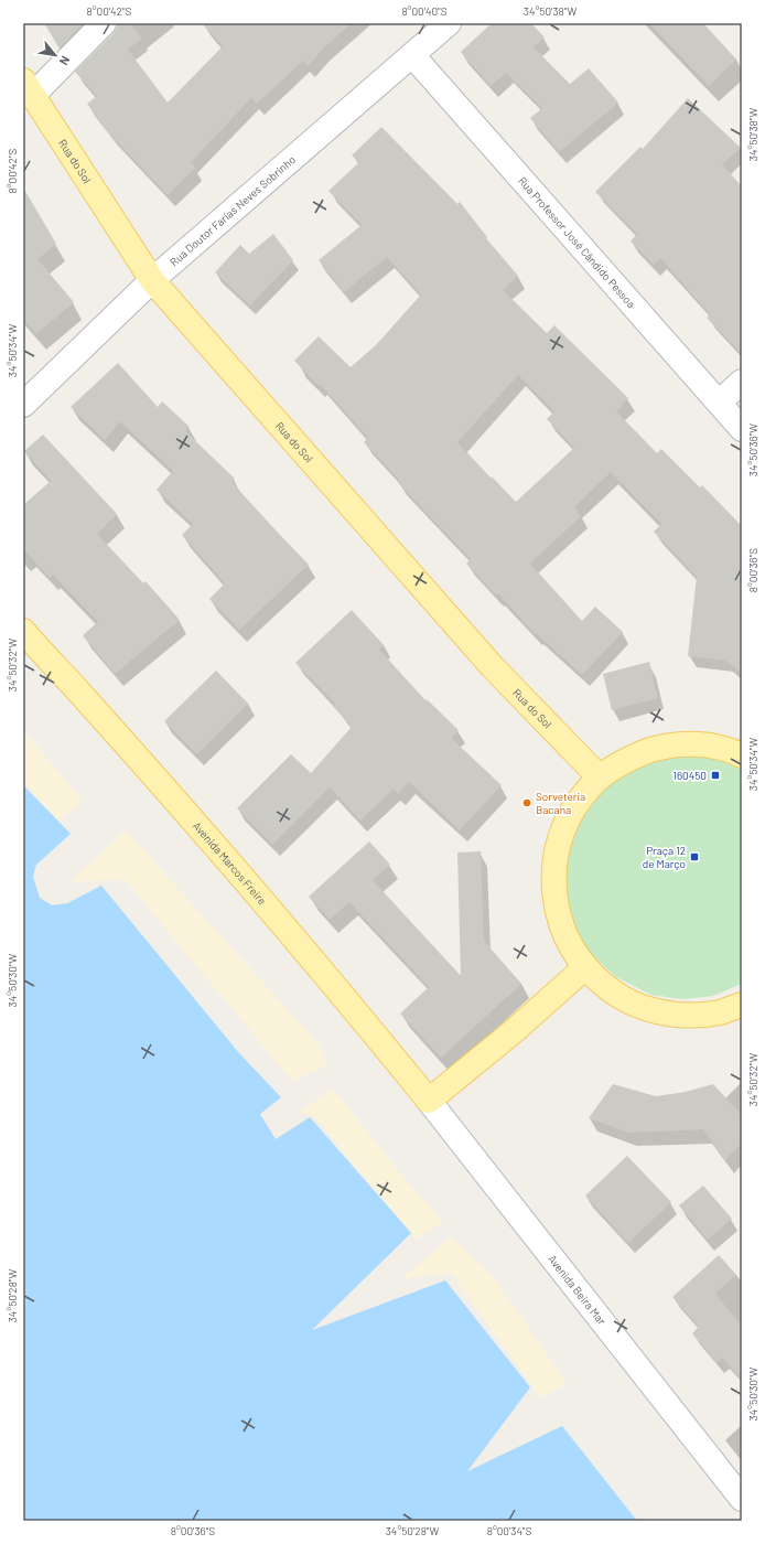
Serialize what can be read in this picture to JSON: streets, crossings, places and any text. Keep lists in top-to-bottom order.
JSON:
{
  "streets": {
    "main road": ["Rua do Sol", "Avenida Marcos Freire"],
    "street": ["Rua Doutor Farias Neves Sobrinho", "Rua Professor José Cândido Pessoa", "Avenida Beira Mar"]
  },
  "crossings": [
    ["Rua do Sol", "Rua Doutor Farias Neves Sobrinho"],
    ["Rua Doutor Farias Neves Sobrinho", "Rua Professor José Cândido Pessoa"],
    ["Avenida Marcos Freire", "Avenida Beira Mar"]
  ],
  "places": {
    "transit": ["160450", "Praça 12 de Março"],
    "other": ["Sorveteria Bacana"]
  },
  "north": "bottom right",
  "coordinates": [
    "8°00'42\"S",
    "8°00'40\"S",
    "34°50'38\"W",
    "34°50'34\"W",
    "34°50'36\"W",
    "8°00'36\"S",
    "34°50'32\"W",
    "34°50'30\"W",
    "34°50'28\"W",
    "8°00'34\"S"
  ]
}
